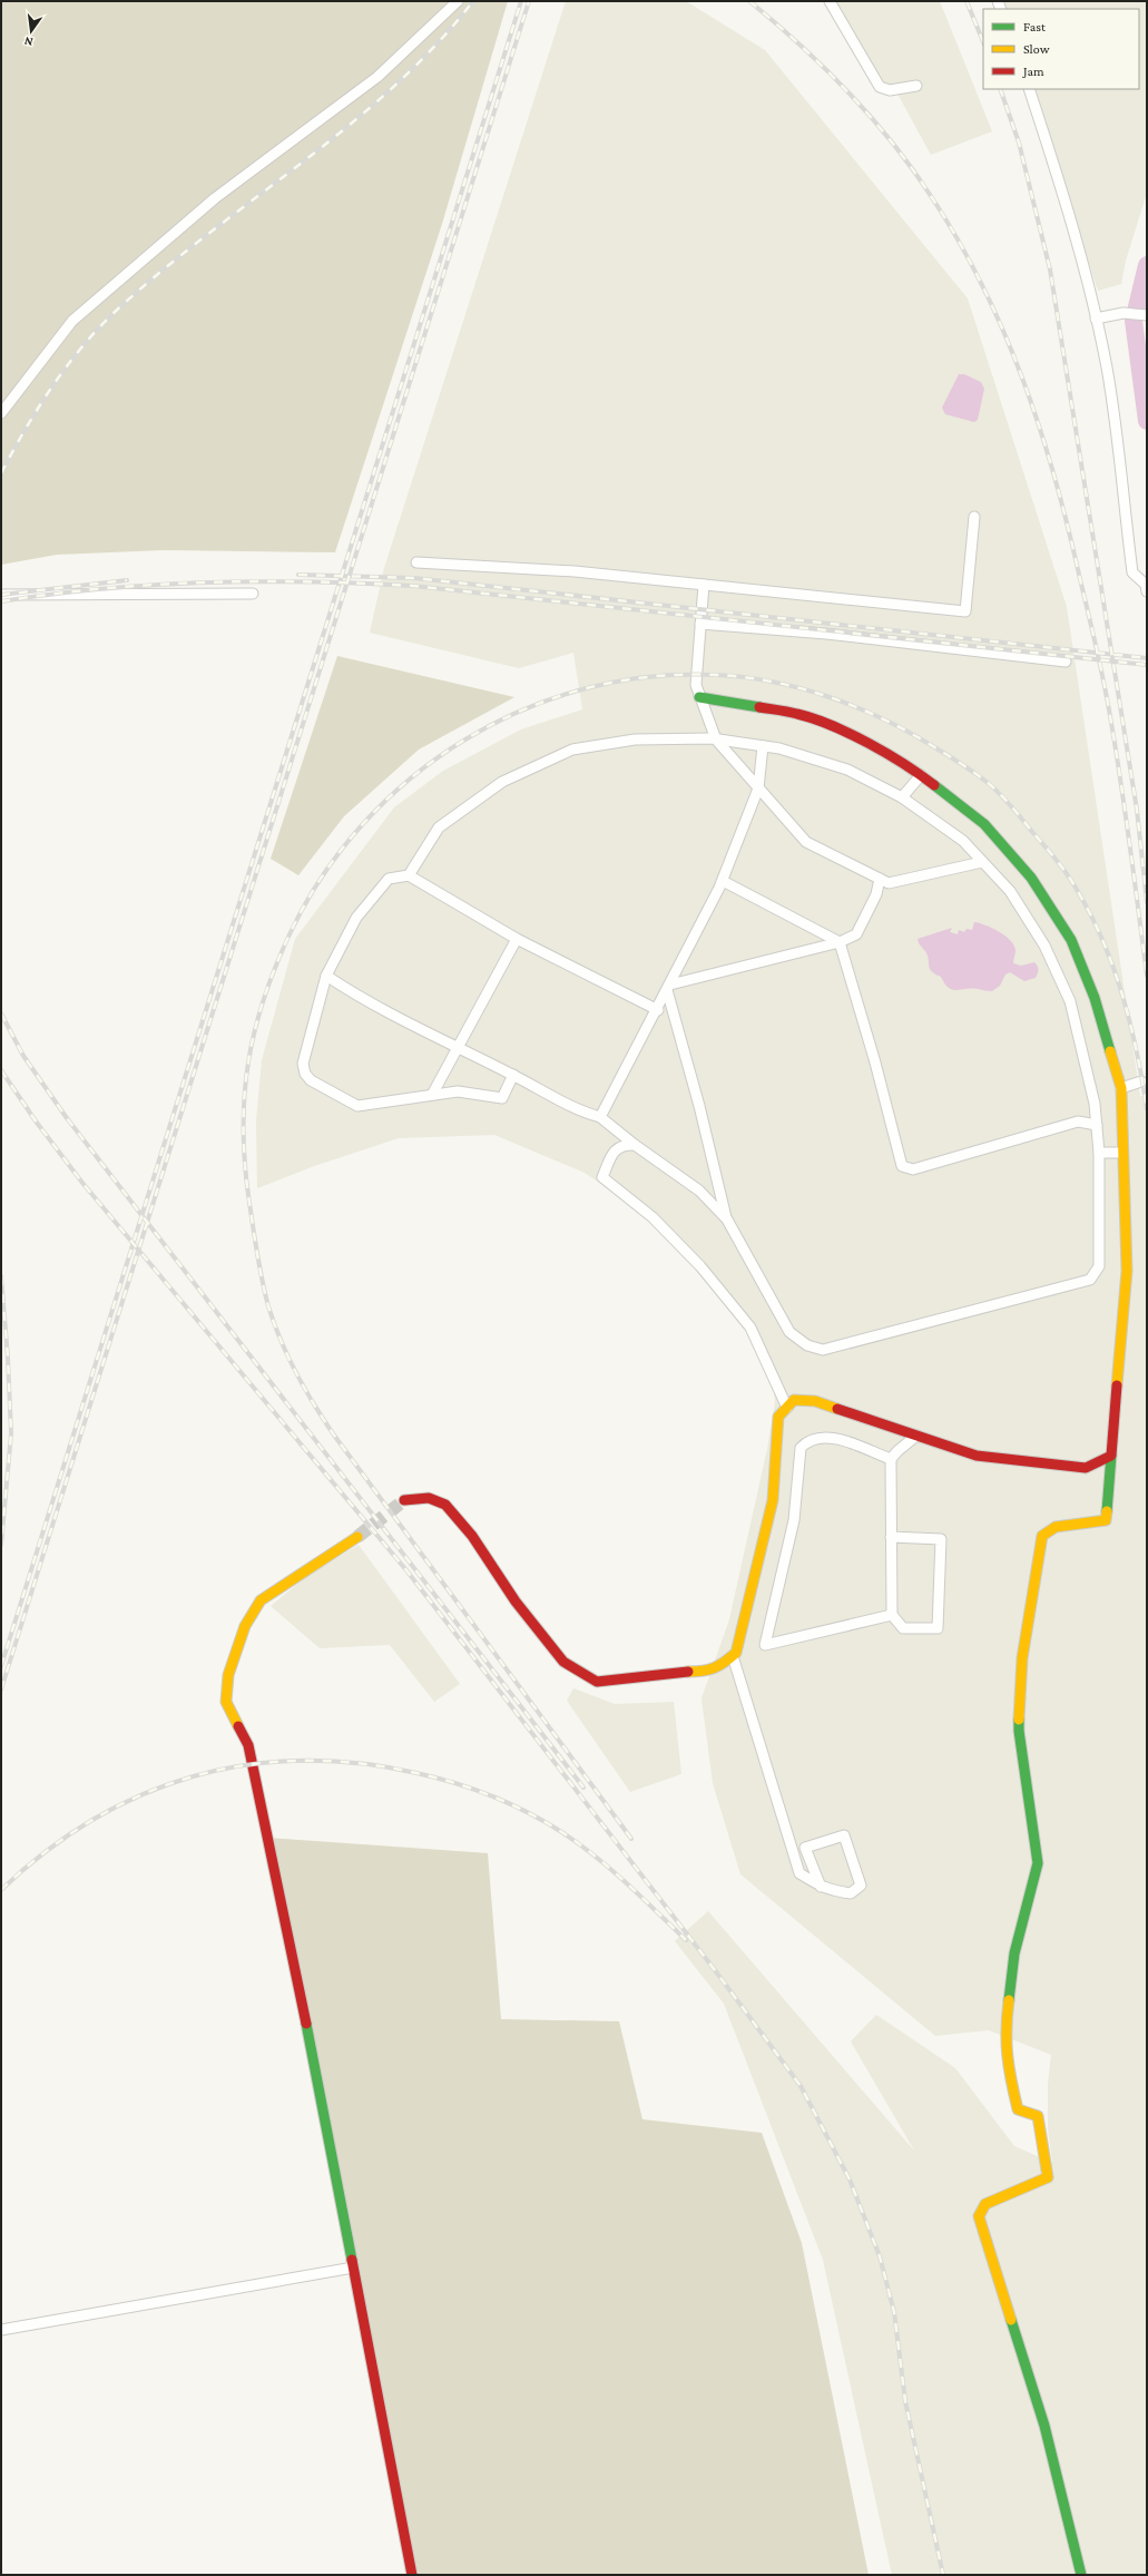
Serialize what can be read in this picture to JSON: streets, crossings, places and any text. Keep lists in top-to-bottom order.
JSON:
{
  "legend": ["Fast", "Slow", "Jam"],
  "north": "bottom"
}
